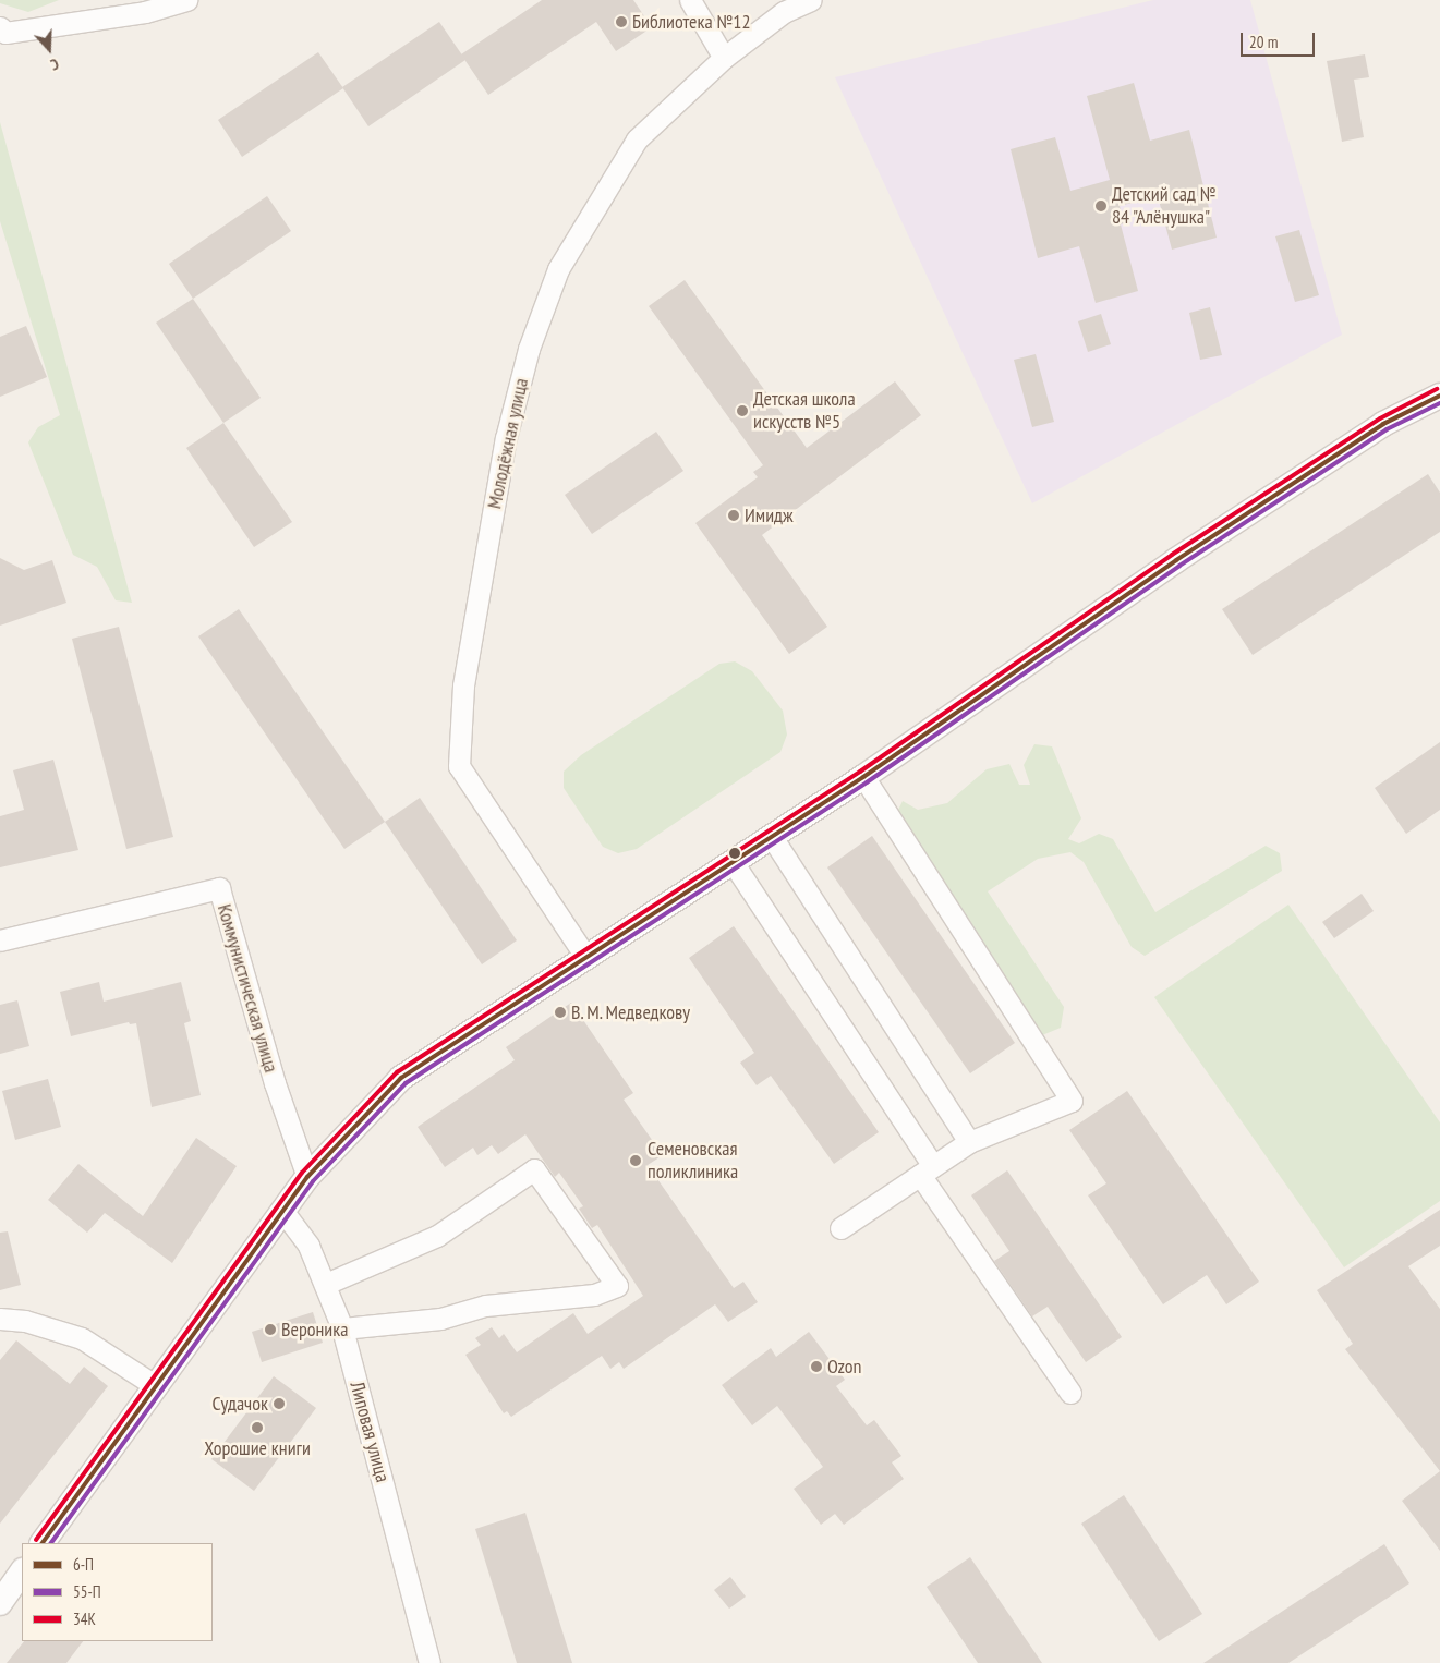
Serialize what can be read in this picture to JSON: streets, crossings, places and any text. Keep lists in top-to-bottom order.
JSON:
{
  "streets": {
    "street": ["Молодёжная улица", "Коммунистическая улица", "Липовая улица"]
  },
  "places": [
    "Библиотека №12",
    "Детский сад № 84 \"Алёнушка\"",
    "Детская школа искусств №5",
    "Имидж",
    "В. М. Медведкову",
    "Семеновская поликлиника",
    "Вероника",
    "Ozon",
    "Судачок",
    "Хорошие книги"
  ],
  "lines": ["transit line 34К", "transit line 6-П", "transit line 55-П"],
  "legend": ["6-П", "55-П", "34К"],
  "scale_bar": "20 m",
  "north": "bottom"
}
